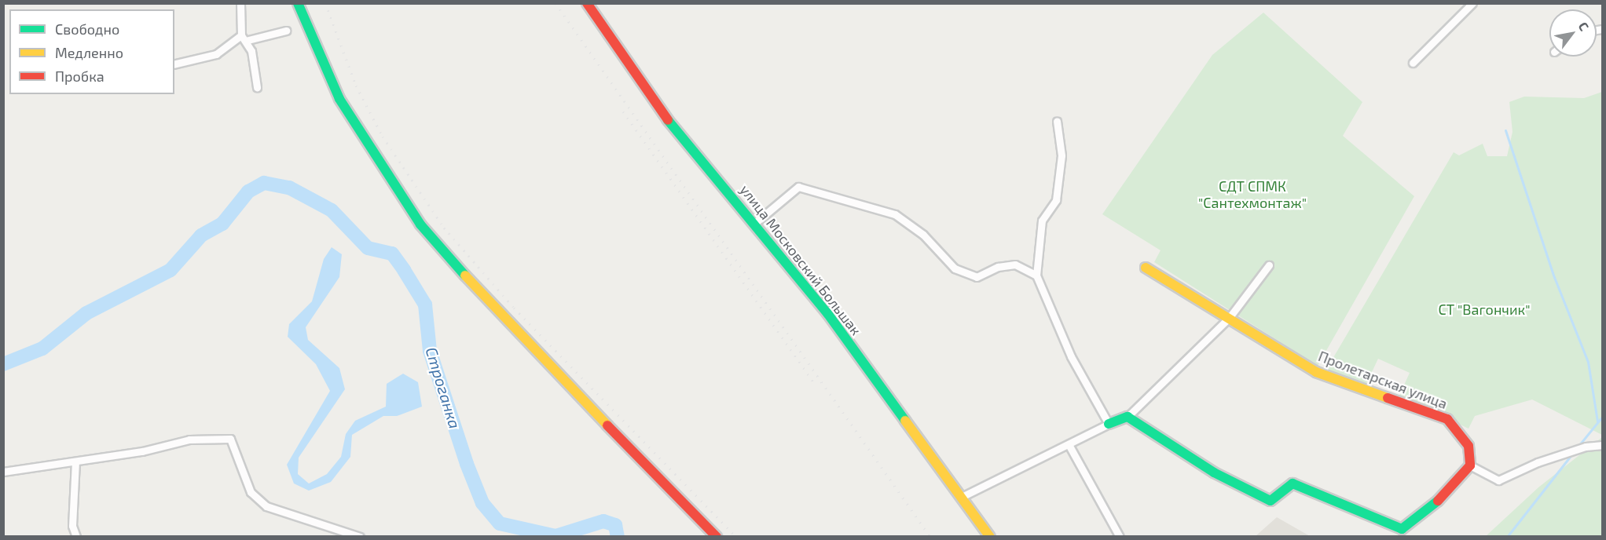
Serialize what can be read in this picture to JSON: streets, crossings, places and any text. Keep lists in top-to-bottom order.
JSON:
{
  "streets": {
    "street": ["улица Московский Большак", "Пролетарская улица"]
  },
  "water": ["Строганка"],
  "parks": ["СДТ СПМК \"Сантехмонтаж\"", "СТ \"Вагончик\""],
  "legend": ["Свободно", "Медленно", "Пробка"],
  "north": "top right"
}
